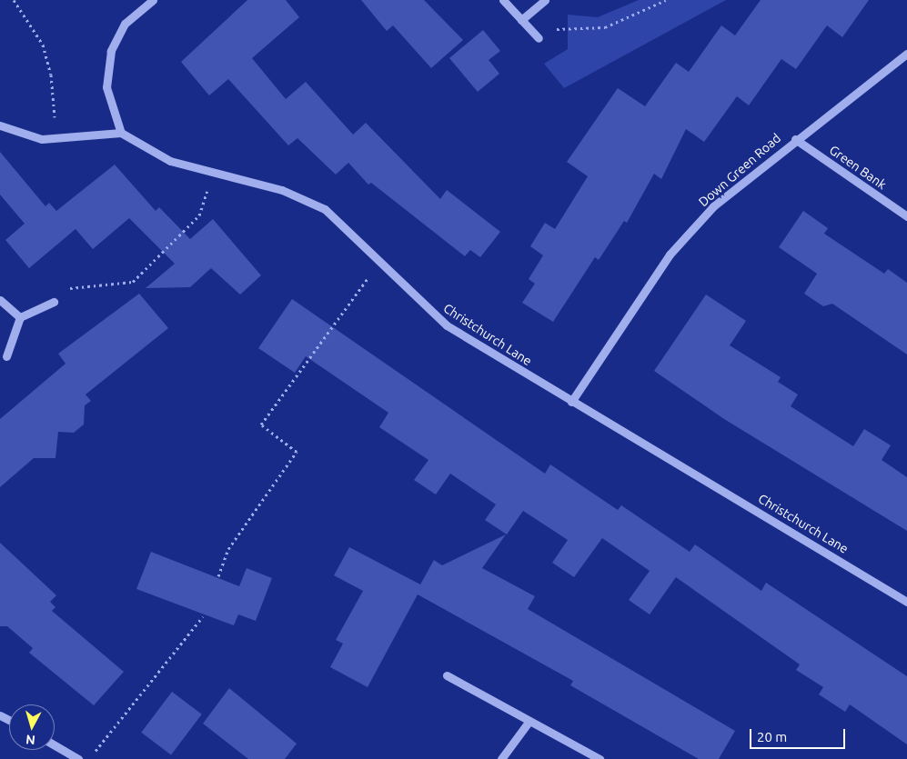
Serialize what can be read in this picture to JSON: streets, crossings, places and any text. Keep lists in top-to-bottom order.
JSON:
{
  "streets": {
    "street": ["Green Bank", "Down Green Road", "Christchurch Lane"]
  },
  "crossings": [
    ["Green Bank", "Down Green Road"],
    ["Down Green Road", "Christchurch Lane"]
  ],
  "scale_bar": "20 m",
  "north": "bottom"
}
